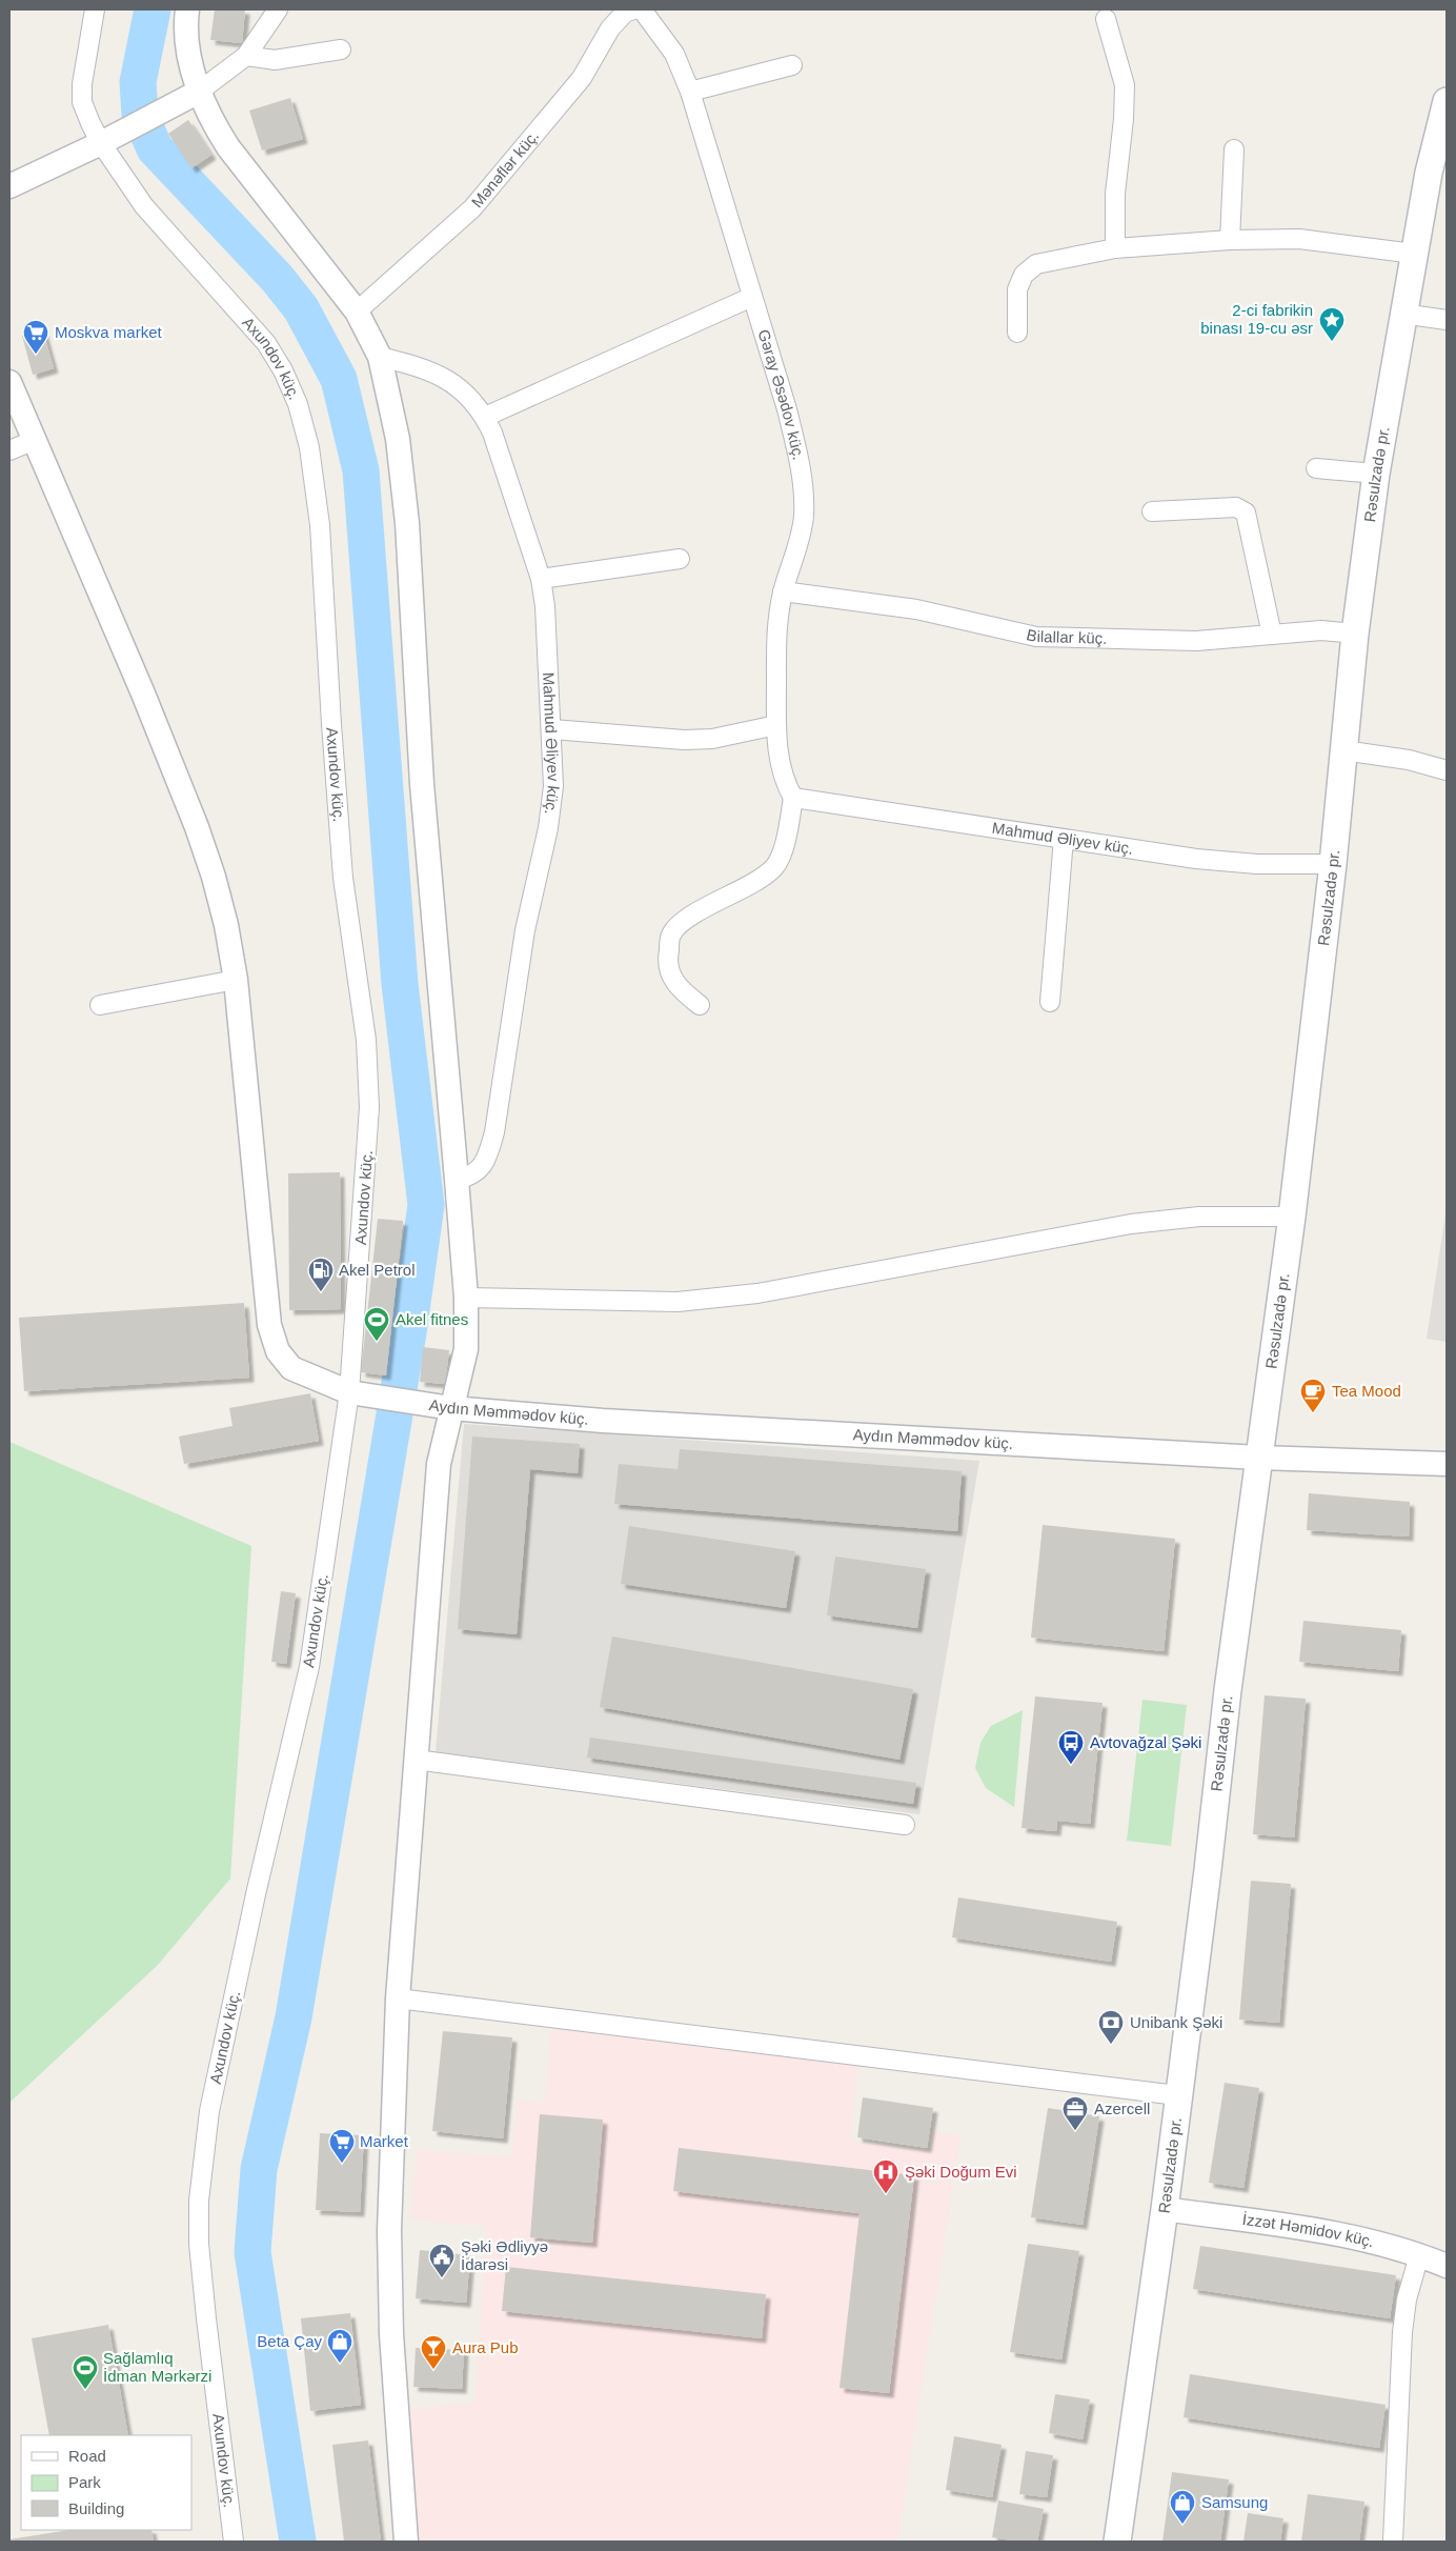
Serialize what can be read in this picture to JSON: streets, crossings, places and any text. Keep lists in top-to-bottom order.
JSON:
{
  "streets": {
    "main road": ["Rəsulzadə pr."],
    "street": [
      "Mənəflər küç.",
      "Axundov küç.",
      "Gəray Əsədov küç.",
      "Bilallar küç.",
      "Mahmud Əliyev küç.",
      "Aydın Məmmədov küç.",
      "İzzət Həmidov küç."
    ]
  },
  "crossings": [
    ["Axundov küç.", "Aydın Məmmədov küç."],
    ["Gəray Əsədov küç.", "Bilallar küç."],
    ["Gəray Əsədov küç.", "Mahmud Əliyev küç."],
    ["Rəsulzadə pr.", "Bilallar küç."],
    ["Rəsulzadə pr.", "Mahmud Əliyev küç."],
    ["Rəsulzadə pr.", "Aydın Məmmədov küç."],
    ["Rəsulzadə pr.", "İzzət Həmidov küç."]
  ],
  "places": {
    "place": ["2-ci fabrikin binası 19-cu əsr"],
    "supermarket": ["Moskva market", "Market"],
    "fuel station": ["Akel Petrol"],
    "sports": ["Akel fitnes", "Sağlamlıq İdman Mərkərzi"],
    "cafe": ["Tea Mood"],
    "bus stop": ["Avtovağzal Şəki"],
    "bank": ["Unibank Şəki"],
    "office": ["Azercell"],
    "hospital": ["Şəki Doğum Evi"],
    "public building": ["Şəki Ədliyyə İdarəsi"],
    "shop": ["Beta Çay", "Samsung"],
    "bar": ["Aura Pub"]
  },
  "legend": ["Road", "Park", "Building"]
}
